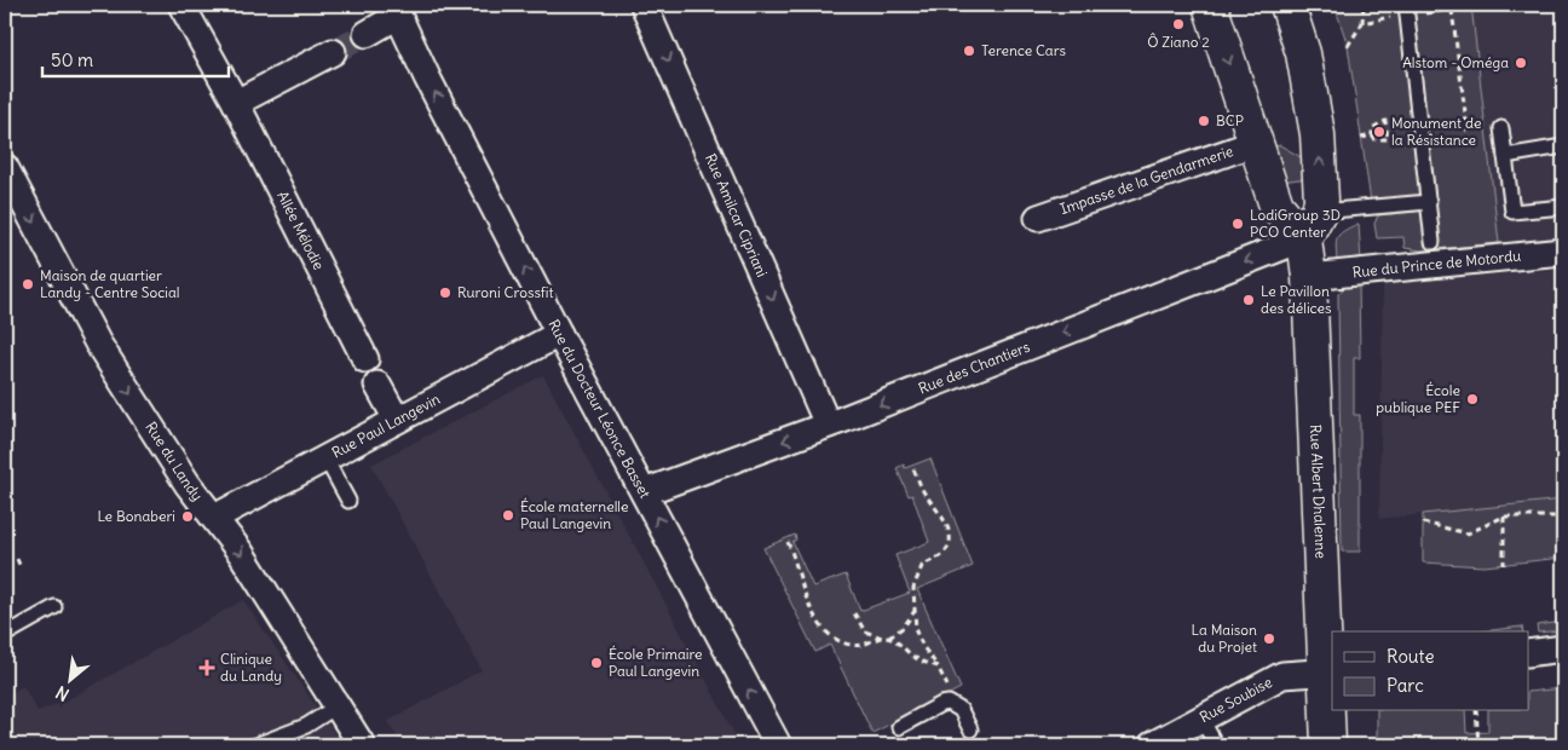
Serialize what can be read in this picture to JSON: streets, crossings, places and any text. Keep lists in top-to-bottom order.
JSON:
{
  "streets": {
    "main road": ["Rue Albert Dhalenne"],
    "street": [
      "Impasse de la Gendarmerie",
      "Rue Amilcar Cipriani",
      "Allée Mélodie",
      "Rue du Prince de Motordu",
      "Rue des Chantiers",
      "Rue du Docteur Léonce Basset",
      "Rue Paul Langevin",
      "Rue du Landy",
      "Rue Soubise"
    ]
  },
  "crossings": [
    ["Rue Amilcar Cipriani", "Rue des Chantiers"],
    ["Rue du Prince de Motordu", "Rue Albert Dhalenne"],
    ["Rue des Chantiers", "Rue du Docteur Léonce Basset"],
    ["Rue des Chantiers", "Rue Albert Dhalenne"],
    ["Rue du Docteur Léonce Basset", "Rue Paul Langevin"],
    ["Rue Paul Langevin", "Rue du Landy"],
    ["Rue Albert Dhalenne", "Rue Soubise"]
  ],
  "one_way": [
    "Rue Amilcar Cipriani",
    "Rue des Chantiers",
    "Rue du Docteur Léonce Basset",
    "Rue du Landy"
  ],
  "places": {
    "other": [
      "Ô Ziano 2",
      "Terence Cars",
      "Alstom - Oméga",
      "BCP",
      "Monument de la Résistance",
      "LodiGroup 3D PCO Center",
      "Maison de quartier Landy - Centre Social",
      "Ruroni Crossfit",
      "Le Pavillon des délices",
      "École publique PEF",
      "École maternelle Paul Langevin",
      "Le Bonaberi",
      "La Maison du Projet",
      "École Primaire Paul Langevin"
    ],
    "health": ["Clinique du Landy"]
  },
  "legend": ["Route", "Parc"],
  "scale_bar": "50 m",
  "north": "bottom left"
}
